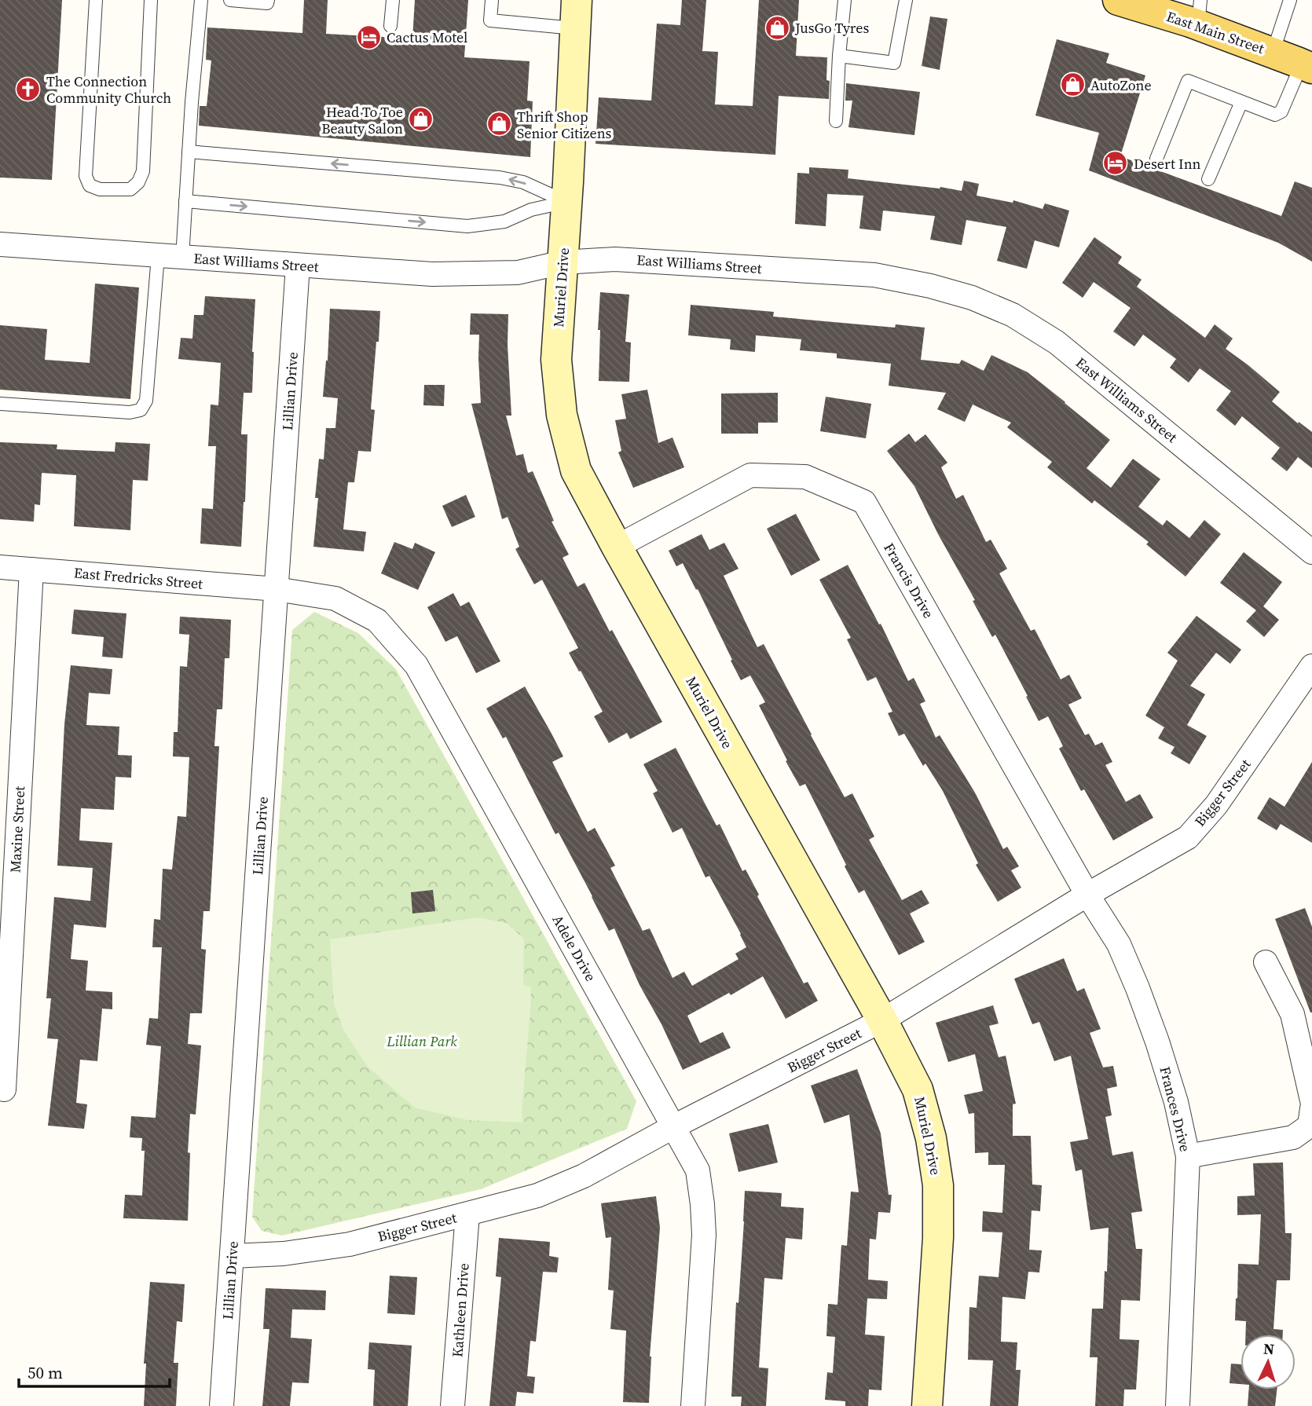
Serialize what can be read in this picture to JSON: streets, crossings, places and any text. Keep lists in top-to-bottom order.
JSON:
{
  "streets": {
    "main road": ["East Main Street"],
    "street": [
      "East Williams Street",
      "Muriel Drive",
      "Lillian Drive",
      "East Fredricks Street",
      "Francis Drive",
      "Bigger Street",
      "Maxine Street",
      "Adele Drive",
      "Frances Drive",
      "Kathleen Drive"
    ]
  },
  "crossings": [
    ["East Williams Street", "Muriel Drive"],
    ["East Williams Street", "Lillian Drive"],
    ["Muriel Drive", "Francis Drive"],
    ["Muriel Drive", "Bigger Street"],
    ["Lillian Drive", "East Fredricks Street"],
    ["Lillian Drive", "Bigger Street"],
    ["Lillian Drive", "Adele Drive"],
    ["East Fredricks Street", "Maxine Street"],
    ["East Fredricks Street", "Adele Drive"],
    ["Francis Drive", "Bigger Street"],
    ["Francis Drive", "Frances Drive"],
    ["Bigger Street", "Adele Drive"],
    ["Bigger Street", "Frances Drive"],
    ["Bigger Street", "Kathleen Drive"]
  ],
  "parks": ["Lillian Park"],
  "places": {
    "shop": [
      "JusGo Tyres",
      "AutoZone",
      "Head To Toe Beauty Salon",
      "Thrift Shop Senior Citizens"
    ],
    "hotel": ["Cactus Motel", "Desert Inn"],
    "church": ["The Connection Community Church"]
  },
  "scale_bar": "50 m",
  "north": "top"
}
